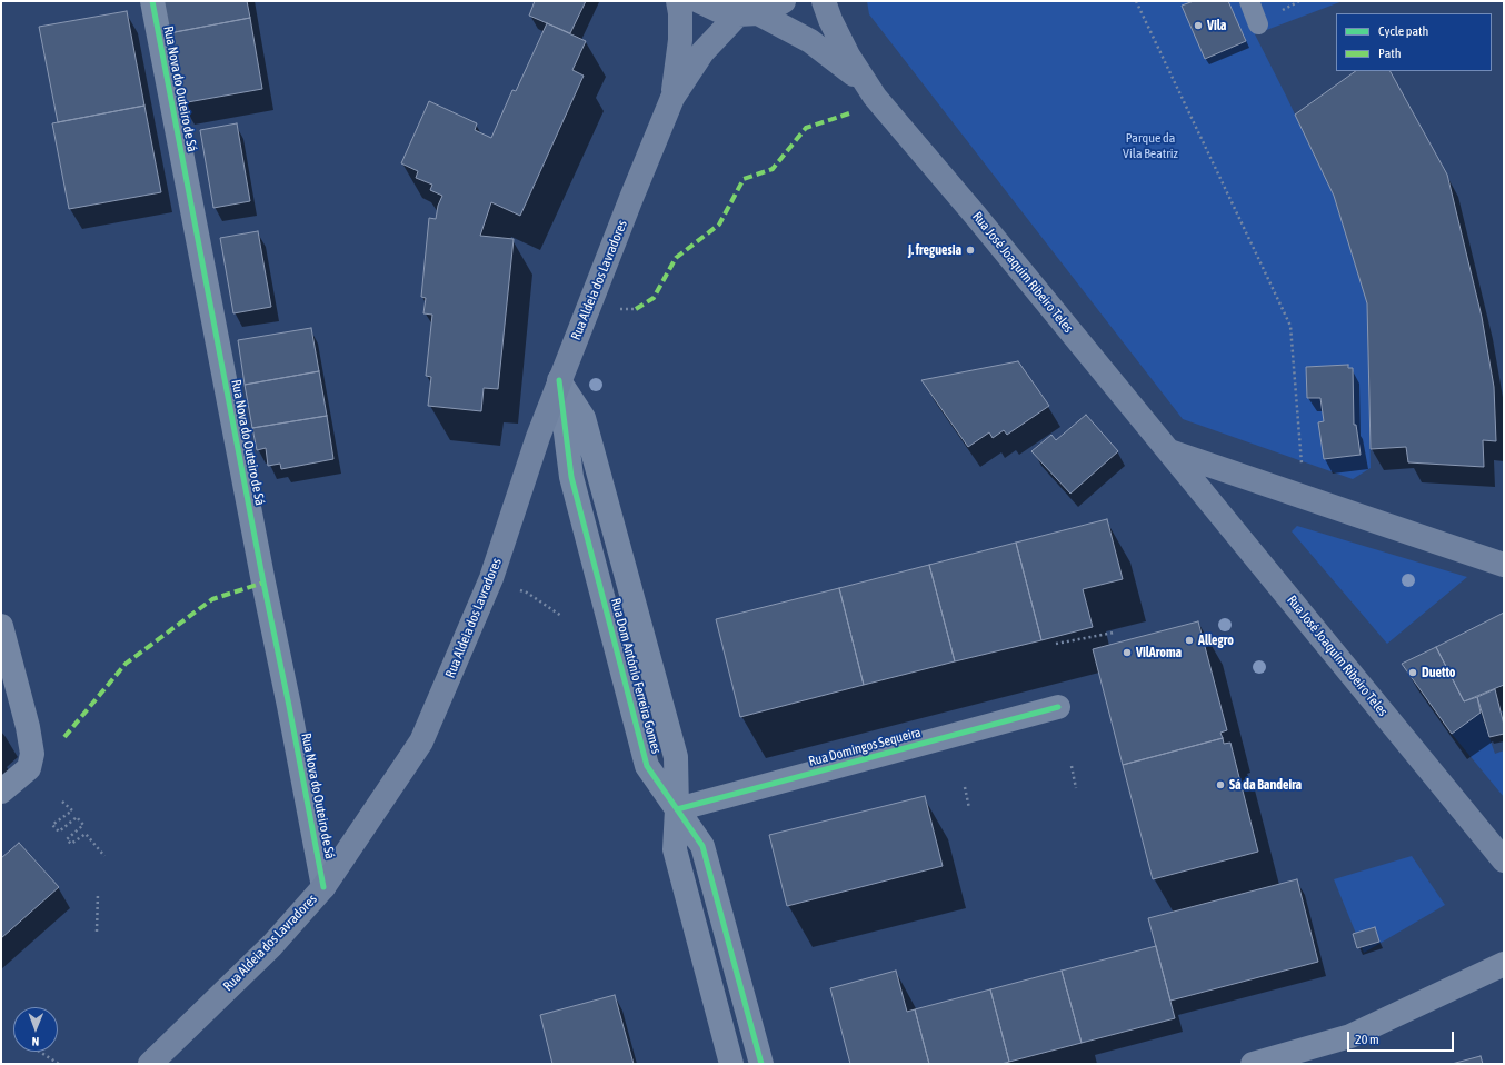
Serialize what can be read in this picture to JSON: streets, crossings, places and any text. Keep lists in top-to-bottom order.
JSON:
{
  "streets": {
    "main road": ["Rua José Joaquim Ribeiro Teles", "Rua Aldeia dos Lavradores"],
    "street": ["Rua Nova do Outeiro de Sá", "Rua Dom António Ferreira Gomes", "Rua Domingos Sequeira"]
  },
  "crossings": [
    ["Rua Nova do Outeiro de Sá", "Rua Aldeia dos Lavradores"],
    ["Rua José Joaquim Ribeiro Teles", "Rua Aldeia dos Lavradores"],
    ["Rua Aldeia dos Lavradores", "Rua Dom António Ferreira Gomes"],
    ["Rua Dom António Ferreira Gomes", "Rua Domingos Sequeira"]
  ],
  "parks": ["Parque da Vila Beatriz"],
  "places": [
    "Vila",
    "j. freguesia",
    "Allegro",
    "VilAroma",
    "Duetto",
    "Sá da Bandeira"
  ],
  "legend": ["Cycle path", "Path"],
  "scale_bar": "20 m",
  "north": "bottom"
}
